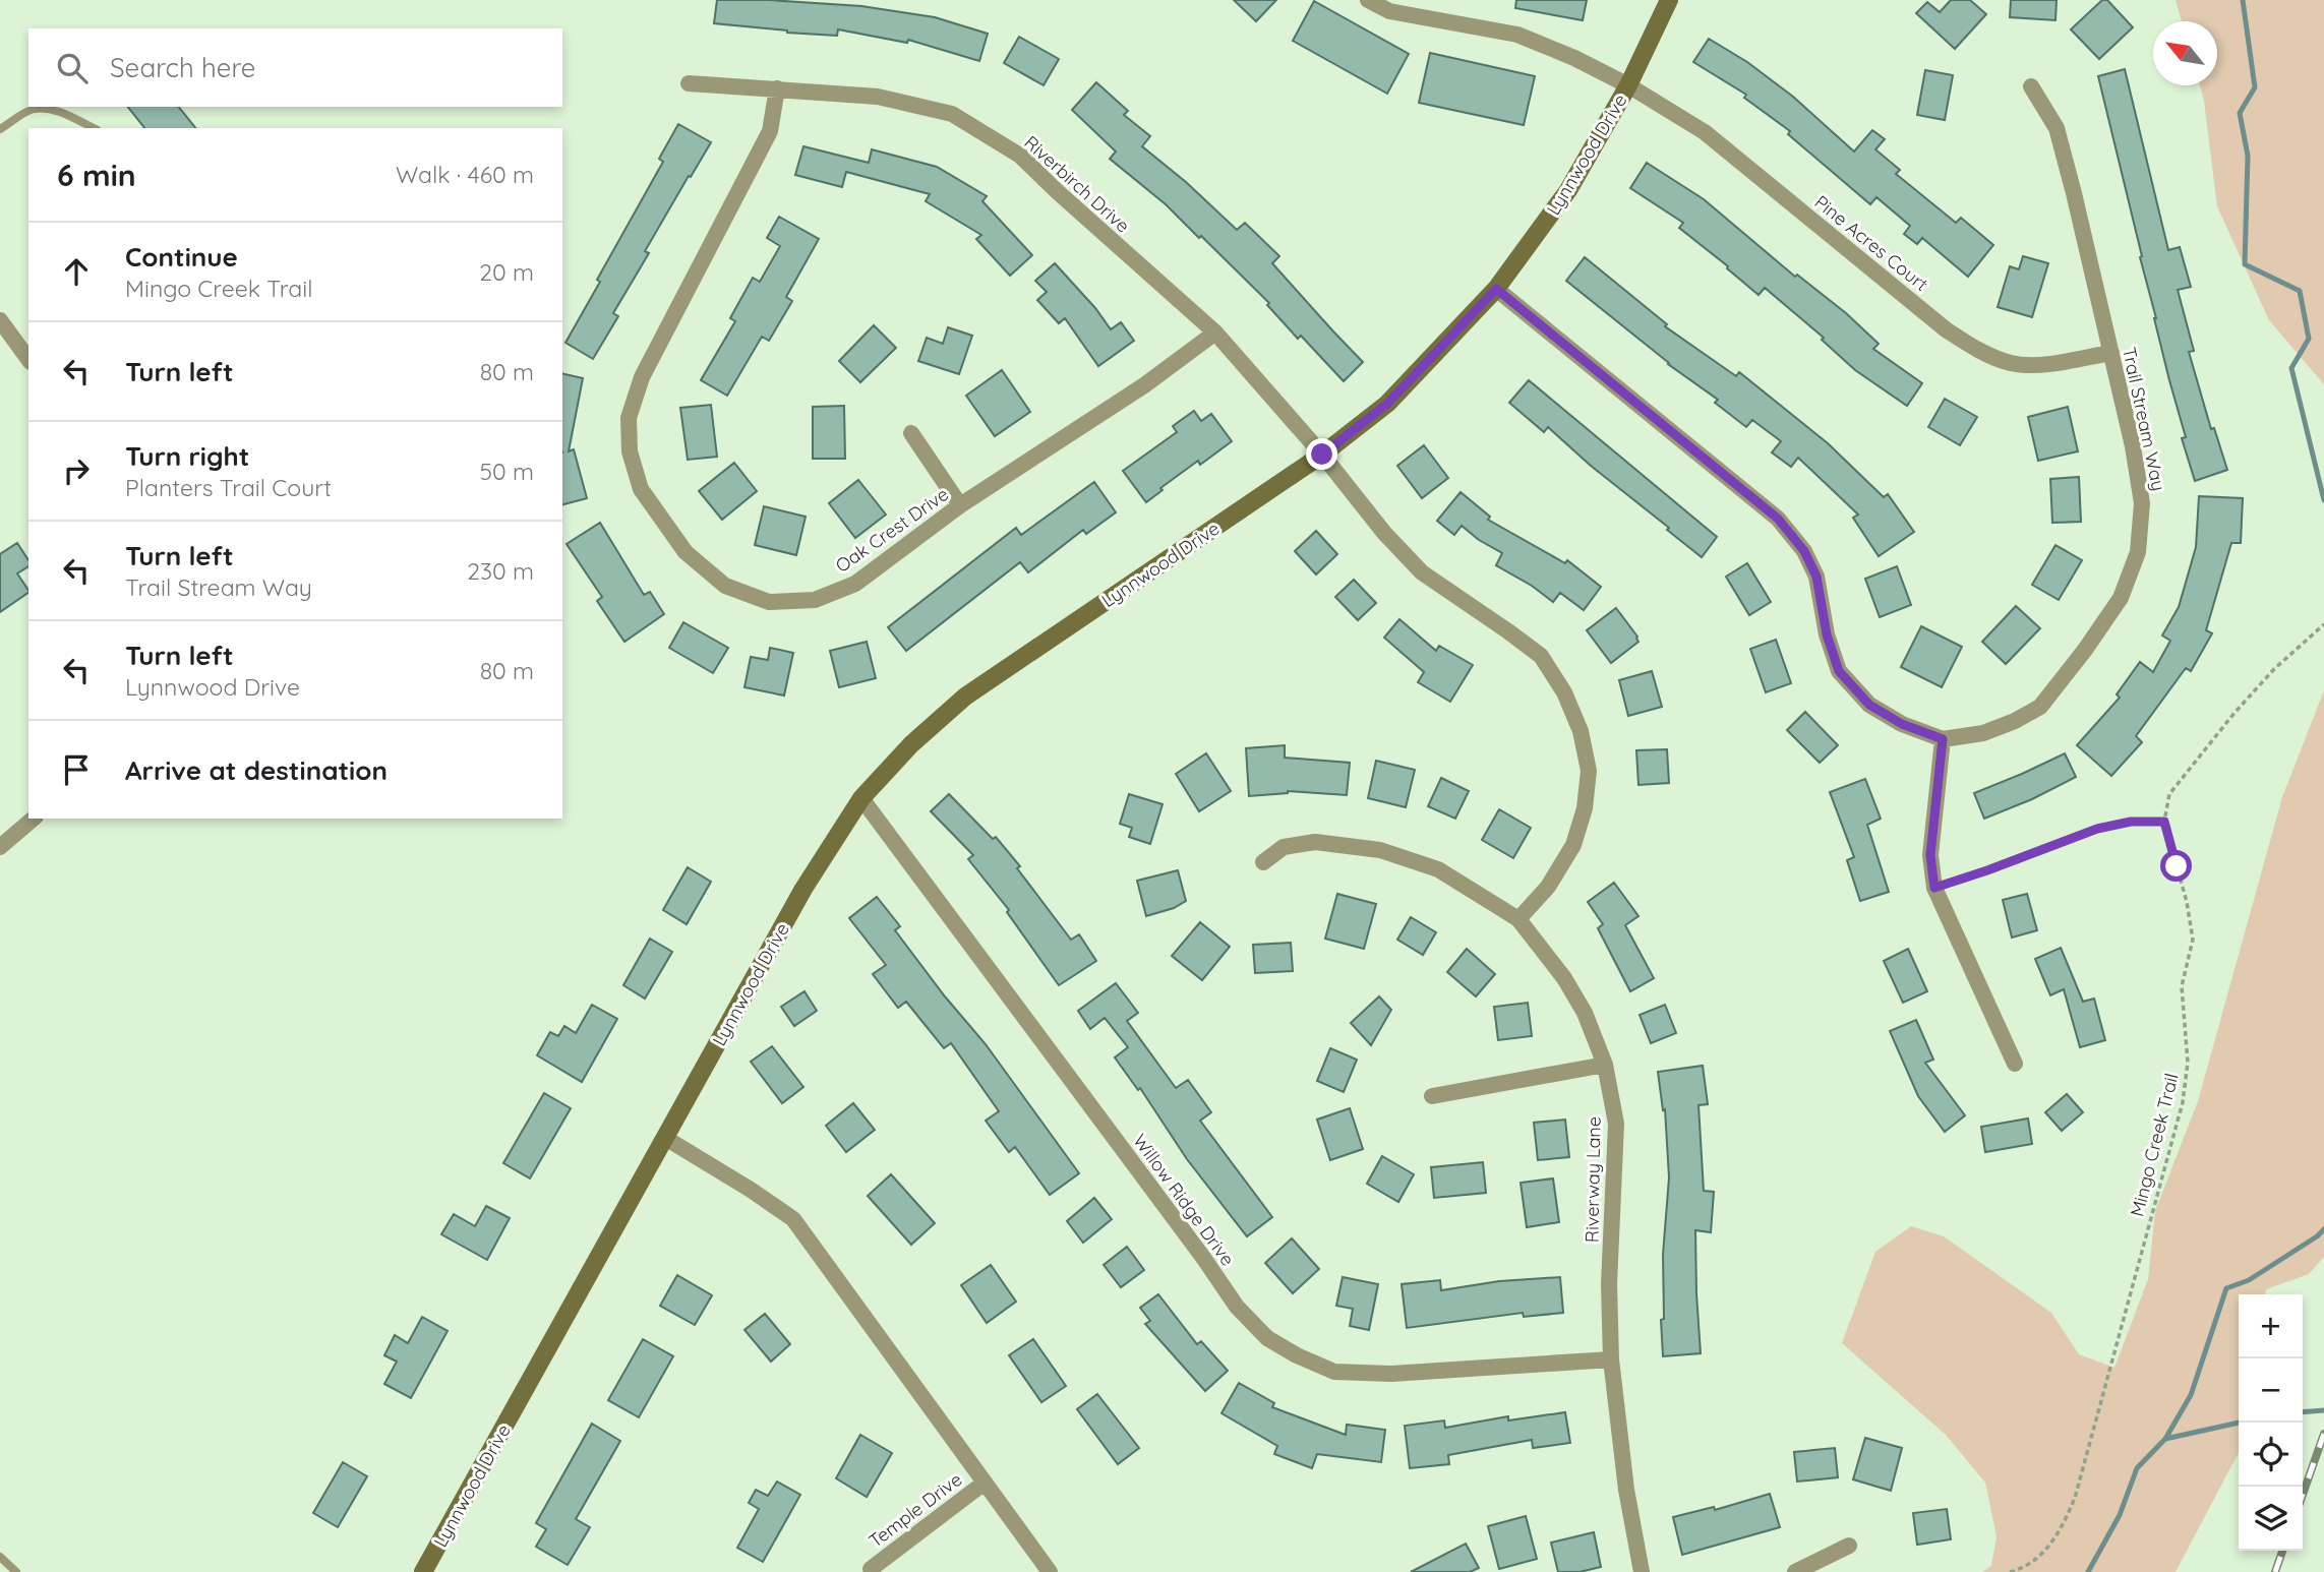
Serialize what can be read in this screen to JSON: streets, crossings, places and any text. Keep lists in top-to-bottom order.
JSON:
{
  "streets": {
    "street": [
      "Lynnwood Drive",
      "Riverbirch Drive",
      "Pine Acres Court",
      "Trail Stream Way",
      "Oak Crest Drive",
      "Riverway Lane",
      "Willow Ridge Drive",
      "Temple Drive"
    ],
    "path": ["Mingo Creek Trail"]
  },
  "crossings": [
    ["Lynnwood Drive", "Riverbirch Drive"],
    ["Lynnwood Drive", "Pine Acres Court"],
    ["Lynnwood Drive", "Trail Stream Way"],
    ["Lynnwood Drive", "Willow Ridge Drive"],
    ["Riverbirch Drive", "Oak Crest Drive"],
    ["Riverbirch Drive", "Riverway Lane"],
    ["Pine Acres Court", "Trail Stream Way"],
    ["Riverway Lane", "Willow Ridge Drive"]
  ],
  "north": "top left",
  "page": {
    "search": "Search here",
    "heading": ["6 min", "Walk · 460 m"],
    "list": [
      ["Continue", "Mingo Creek Trail", "20 m"],
      ["Turn left", "80 m"],
      ["Turn right", "Planters Trail Court", "50 m"],
      ["Turn left", "Trail Stream Way", "230 m"],
      ["Turn left", "Lynnwood Drive", "80 m"],
      "Arrive at destination"
    ],
    "map_buttons": ["+", "−"]
  }
}
